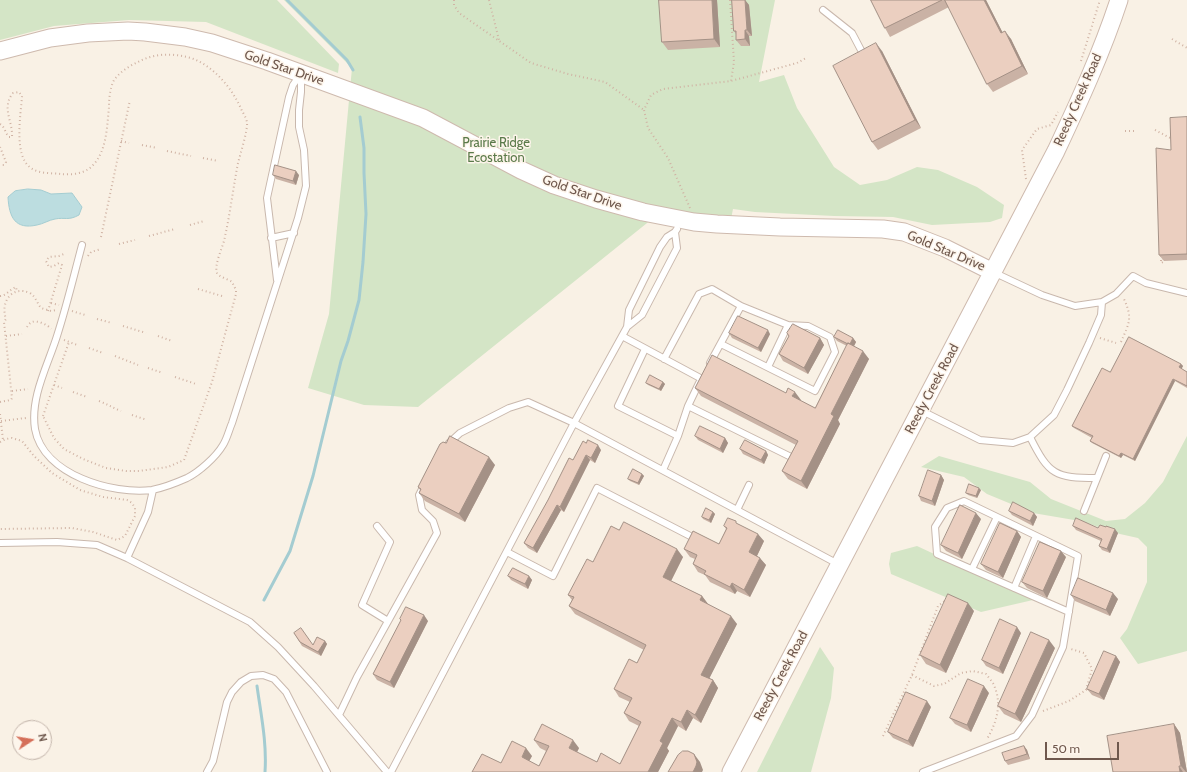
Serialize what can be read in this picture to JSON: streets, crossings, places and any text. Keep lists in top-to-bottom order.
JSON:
{
  "streets": {
    "street": ["Gold Star Drive", "Reedy Creek Road"]
  },
  "crossings": [
    ["Gold Star Drive", "Reedy Creek Road"]
  ],
  "parks": ["Prairie Ridge Ecostation"],
  "scale_bar": "50 m",
  "north": "right"
}
